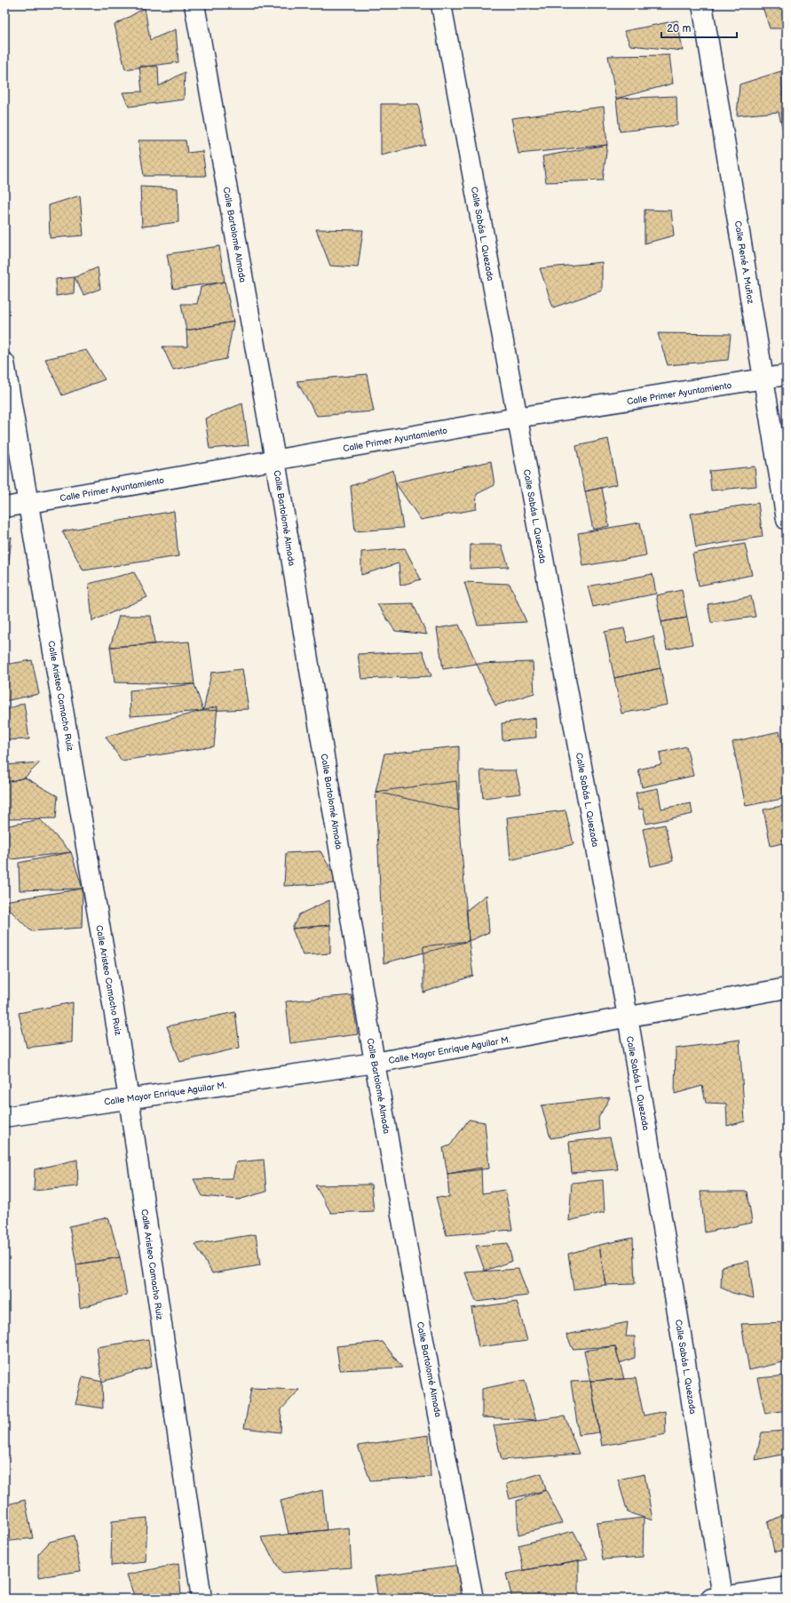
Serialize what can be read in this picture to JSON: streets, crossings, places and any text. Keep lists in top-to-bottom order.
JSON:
{
  "streets": {
    "street": [
      "Calle Sabás L. Quezada",
      "Calle Bartolomé Almada",
      "Calle René A. Muñoz",
      "Calle Primer Ayuntamiento",
      "Calle Aristeo Camacho Ruiz",
      "Calle Mayor Enrique Aguilar M."
    ]
  },
  "crossings": [
    ["Calle Sabás L. Quezada", "Calle Primer Ayuntamiento"],
    ["Calle Sabás L. Quezada", "Calle Mayor Enrique Aguilar M."],
    ["Calle Bartolomé Almada", "Calle Primer Ayuntamiento"],
    ["Calle Bartolomé Almada", "Calle Mayor Enrique Aguilar M."],
    ["Calle René A. Muñoz", "Calle Primer Ayuntamiento"],
    ["Calle Primer Ayuntamiento", "Calle Aristeo Camacho Ruiz"],
    ["Calle Aristeo Camacho Ruiz", "Calle Mayor Enrique Aguilar M."]
  ],
  "scale_bar": "20 m"
}
